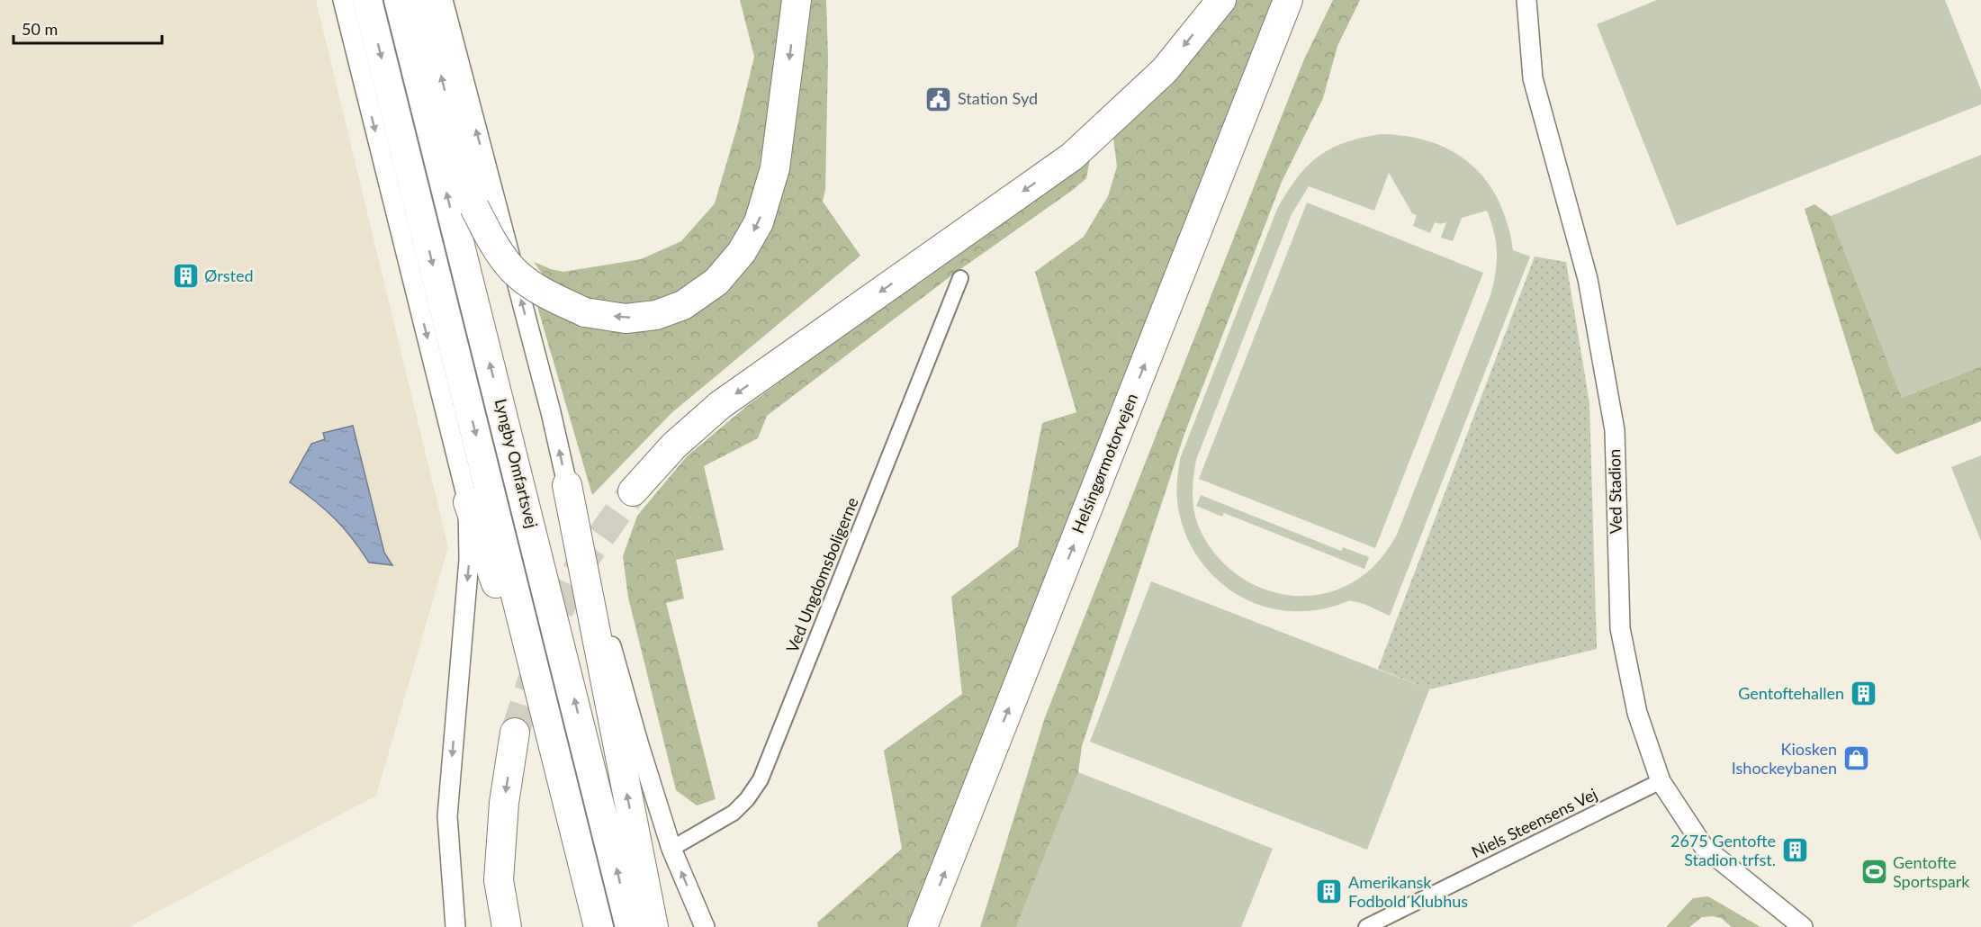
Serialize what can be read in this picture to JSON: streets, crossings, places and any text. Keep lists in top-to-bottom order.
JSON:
{
  "streets": {
    "highway": ["Lyngby Omfartsvej", "Helsingørmotorvejen"],
    "street": ["Ved Stadion", "Ved Ungdomsboligerne", "Niels Steensens Vej"]
  },
  "crossings": [
    ["Ved Stadion", "Niels Steensens Vej"]
  ],
  "one_way": ["Helsingørmotorvejen"],
  "places": {
    "public building": ["Station Syd"],
    "building": [
      "Ørsted",
      "Gentoftehallen",
      "2675 Gentofte Stadion trfst.",
      "Amerikansk Fodbold Klubhus"
    ],
    "shop": ["Kiosken Ishockeybanen"],
    "sports": ["Gentofte Sportspark"]
  },
  "scale_bar": "50 m"
}
